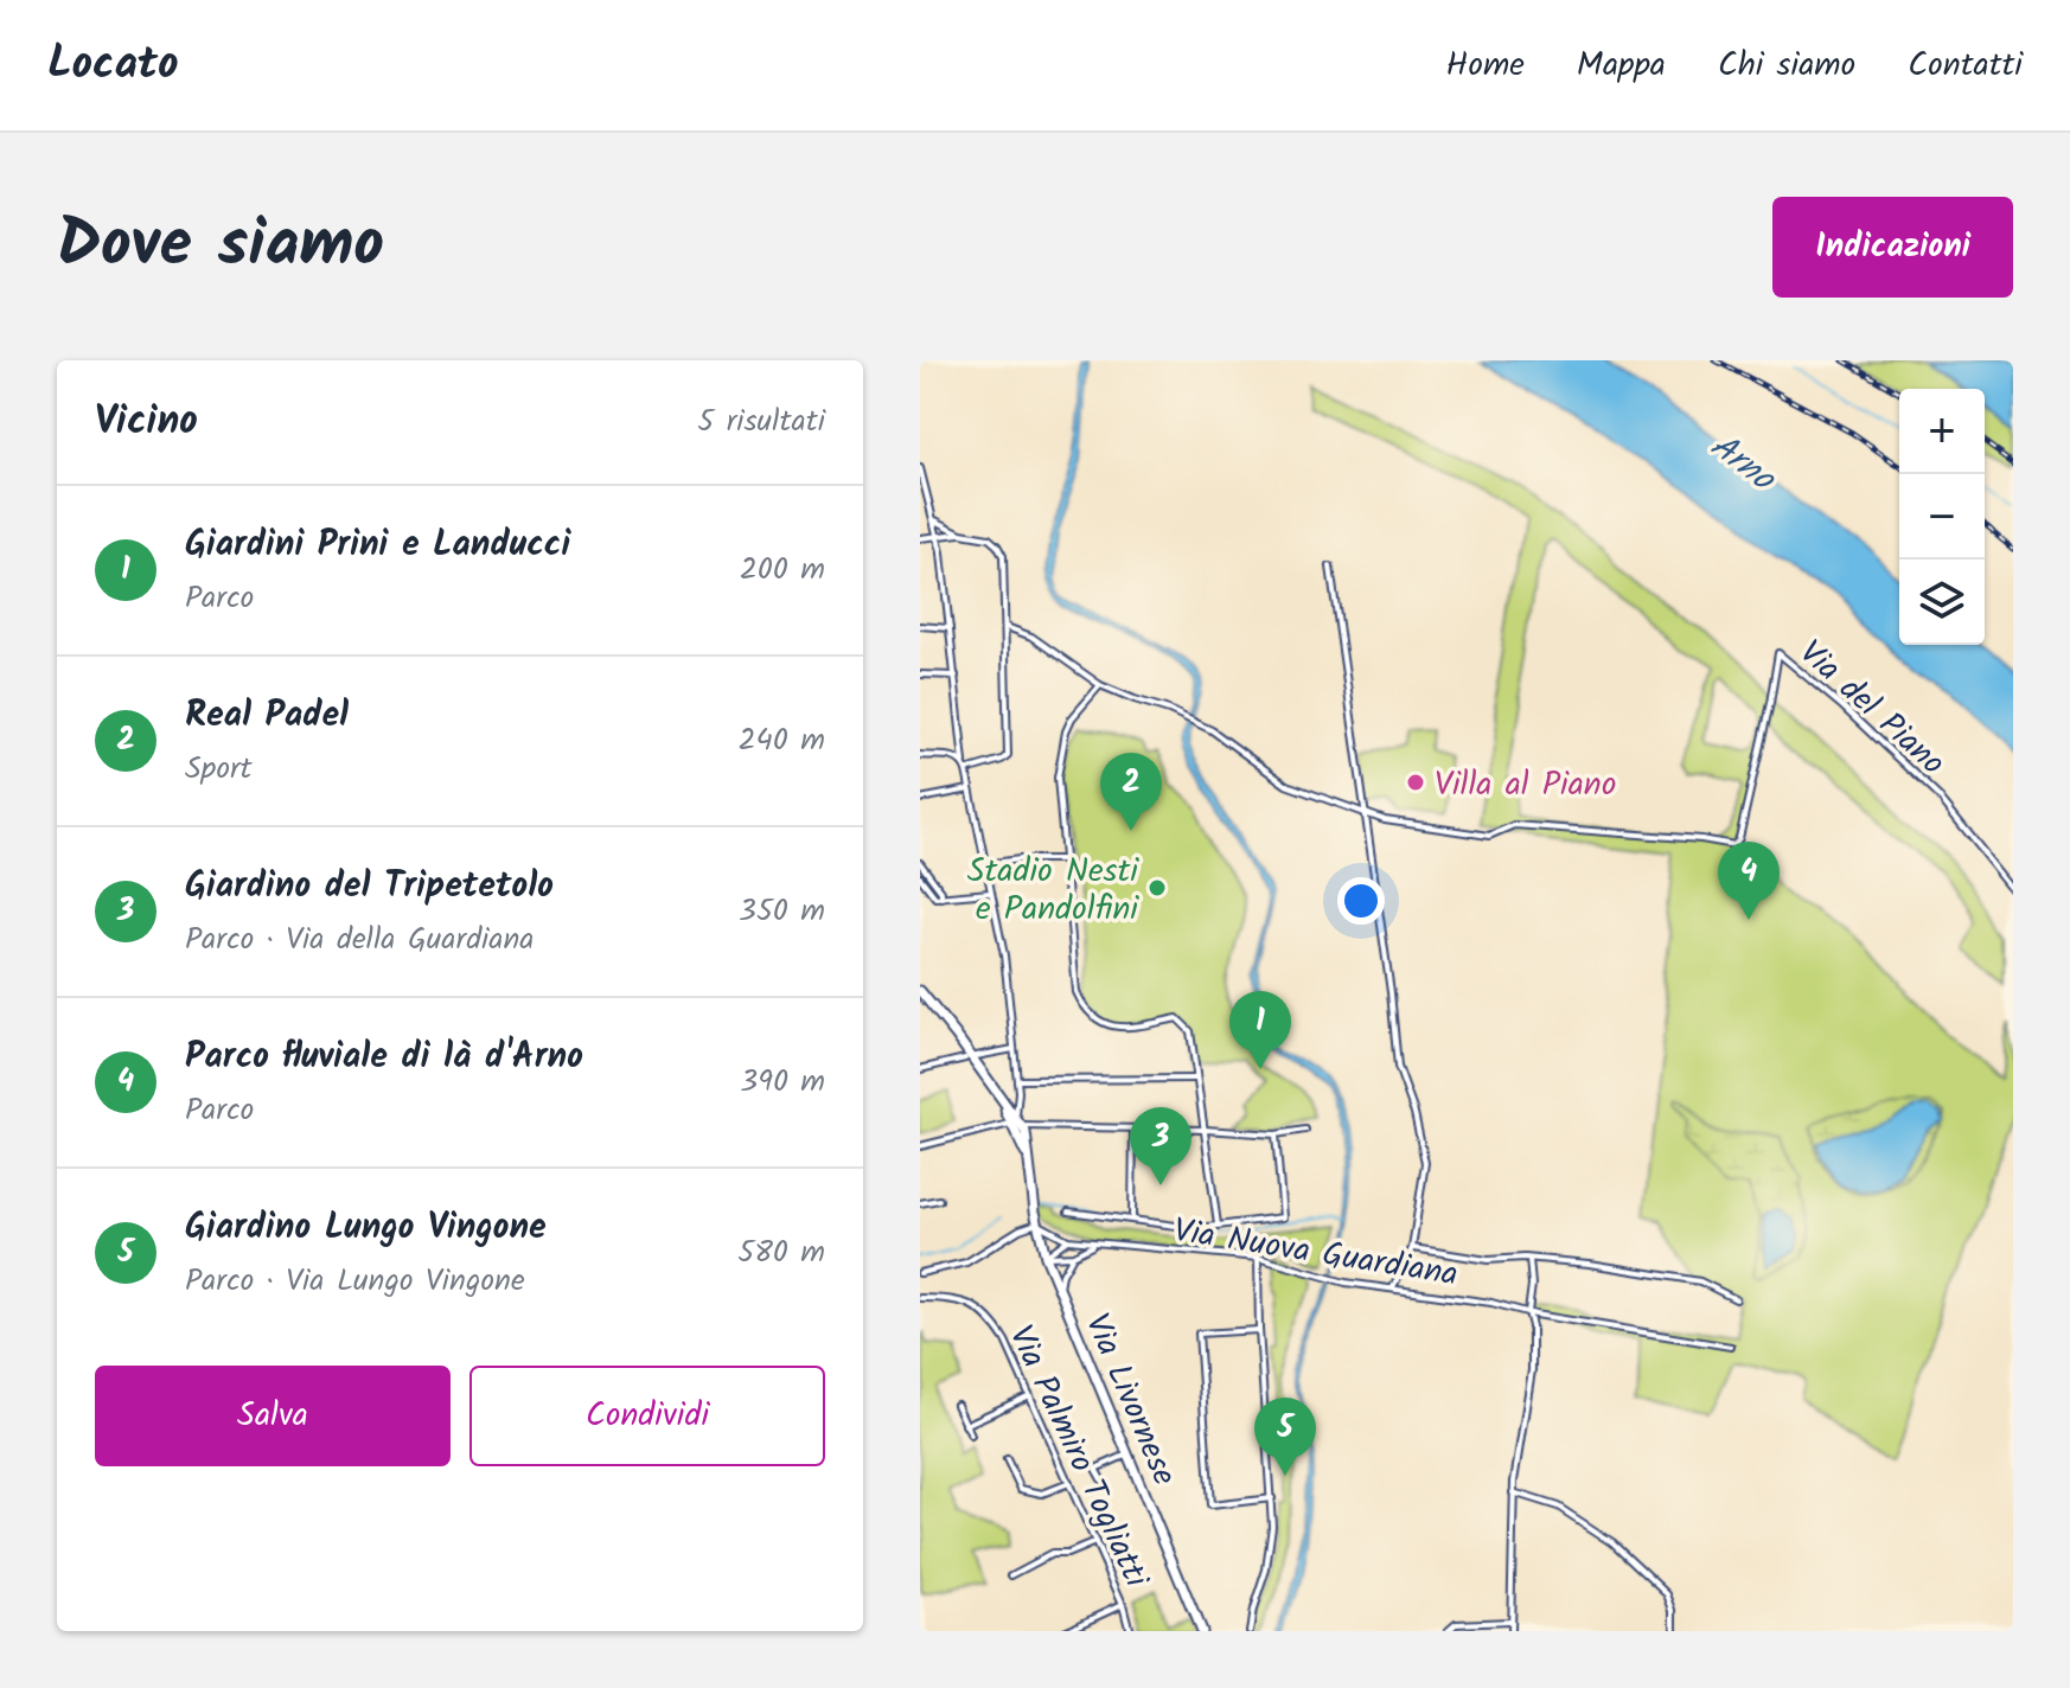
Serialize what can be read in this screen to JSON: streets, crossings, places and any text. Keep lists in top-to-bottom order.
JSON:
{
  "streets": {
    "main road": ["Via Livornese"],
    "street": ["Via del Piano", "Via Nuova Guardiana", "Via Palmiro Togliatti"]
  },
  "crossings": [
    ["Via Nuova Guardiana", "Via Livornese"]
  ],
  "water": ["Arno"],
  "places": ["Villa al Piano", "Stadio Nesti e Pandolfini"],
  "page": {
    "header": "Locato",
    "nav": [
      "Home",
      "Mappa",
      "Chi siamo",
      "Contatti"
    ],
    "title": "Dove siamo",
    "buttons": [
      "Indicazioni",
      ["Salva", "Condividi"]
    ],
    "heading": ["Vicino", "5 risultati"],
    "map_buttons": ["+", "−"],
    "list": [
      {
        "mark": "1",
        "name": "Giardini Prini e Landucci",
        "note": "Parco",
        "value": "200 m"
      },
      {
        "mark": "2",
        "name": "Real Padel",
        "note": "Sport",
        "value": "240 m"
      },
      {
        "mark": "3",
        "name": "Giardino del Tripetetolo",
        "note": "Parco · Via della Guardiana",
        "value": "350 m"
      },
      {
        "mark": "4",
        "name": "Parco fluviale di là d'Arno",
        "note": "Parco",
        "value": "390 m"
      },
      {
        "mark": "5",
        "name": "Giardino Lungo Vingone",
        "note": "Parco · Via Lungo Vingone",
        "value": "580 m"
      }
    ],
    "pins": [
      "2",
      "4",
      "1",
      "3",
      "5"
    ]
  }
}
